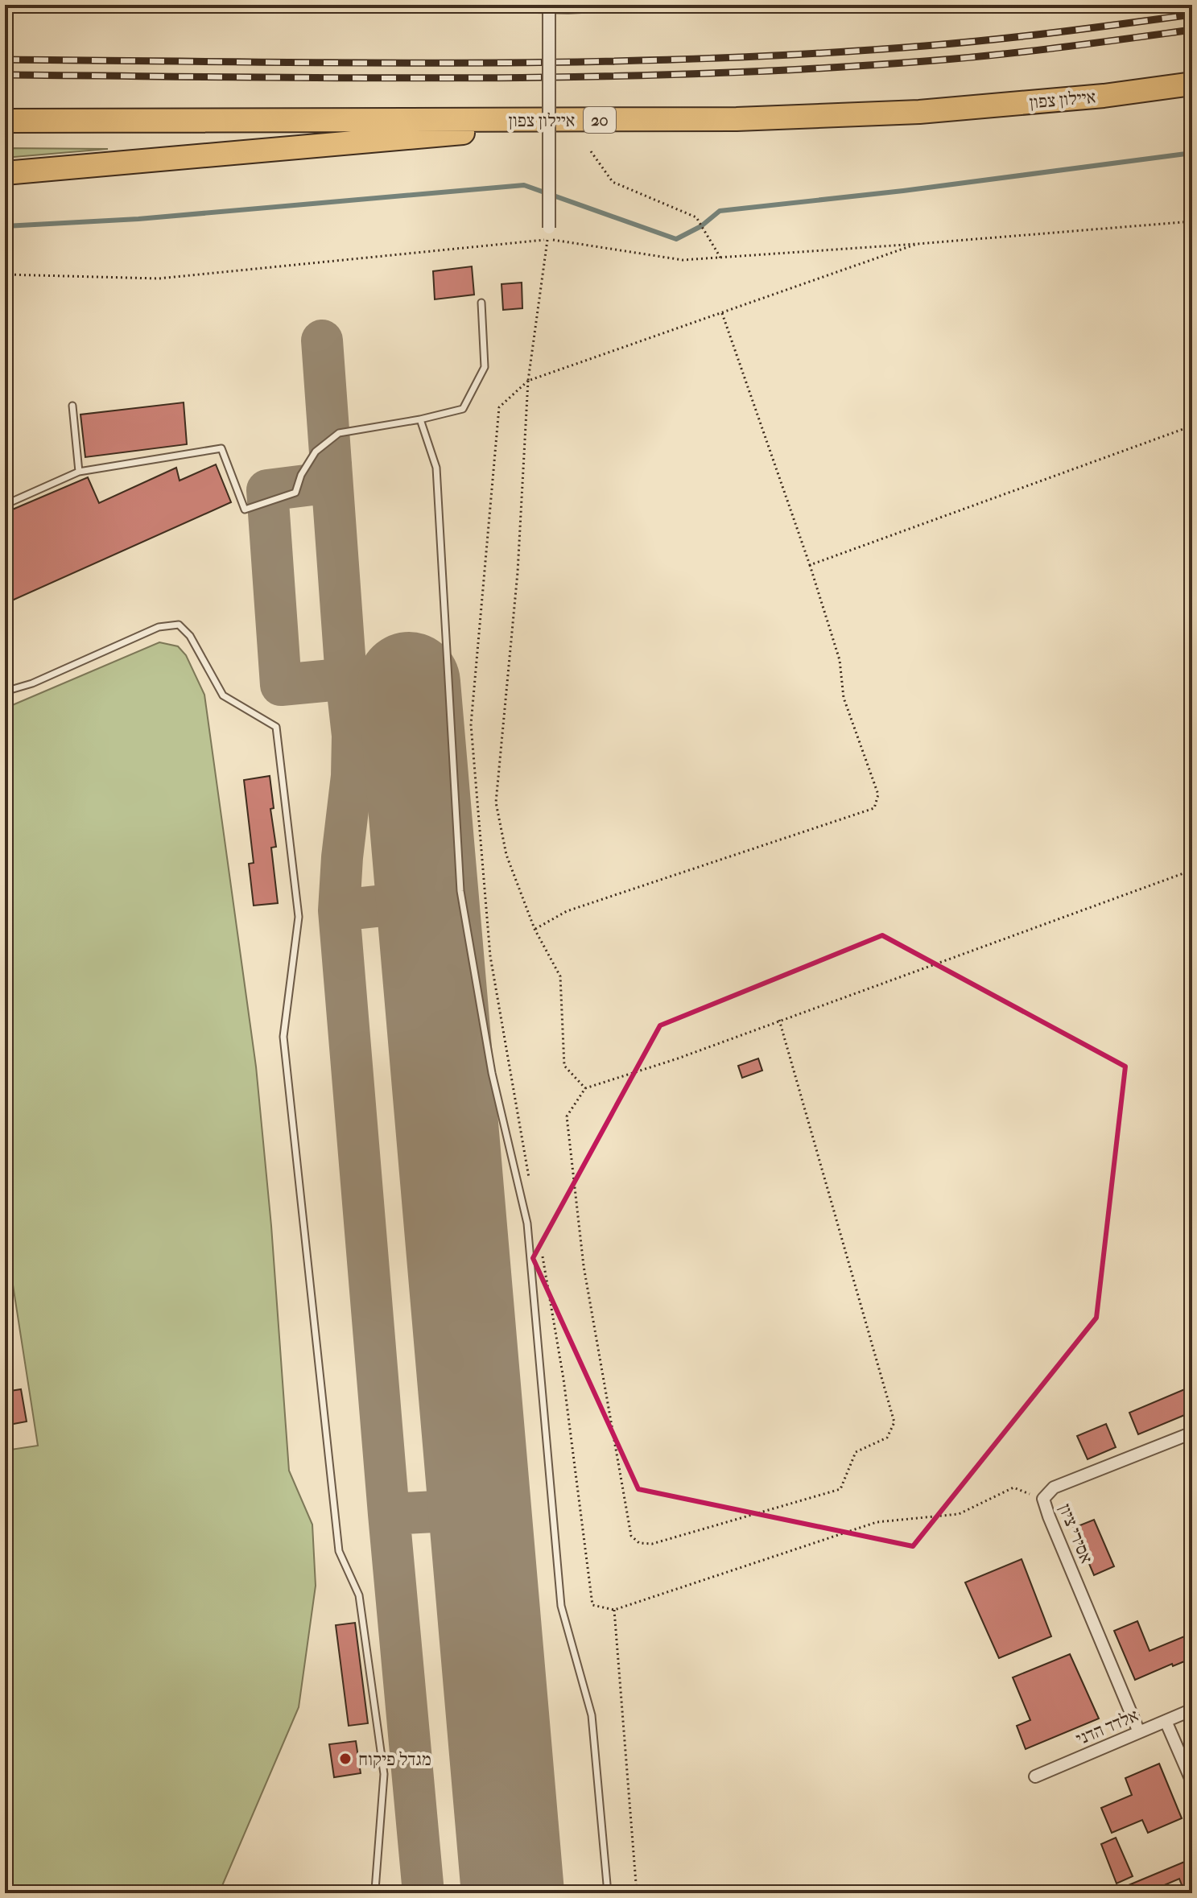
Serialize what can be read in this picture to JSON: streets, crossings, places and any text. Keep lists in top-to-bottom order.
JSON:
{
  "streets": {
    "highway": ["איילון צפון", "20"],
    "street": ["אסירי ציון", "אלדד הדני"]
  },
  "crossings": [
    ["אסירי ציון", "אלדד הדני"]
  ],
  "places": ["מגדל פיקוח"]
}
